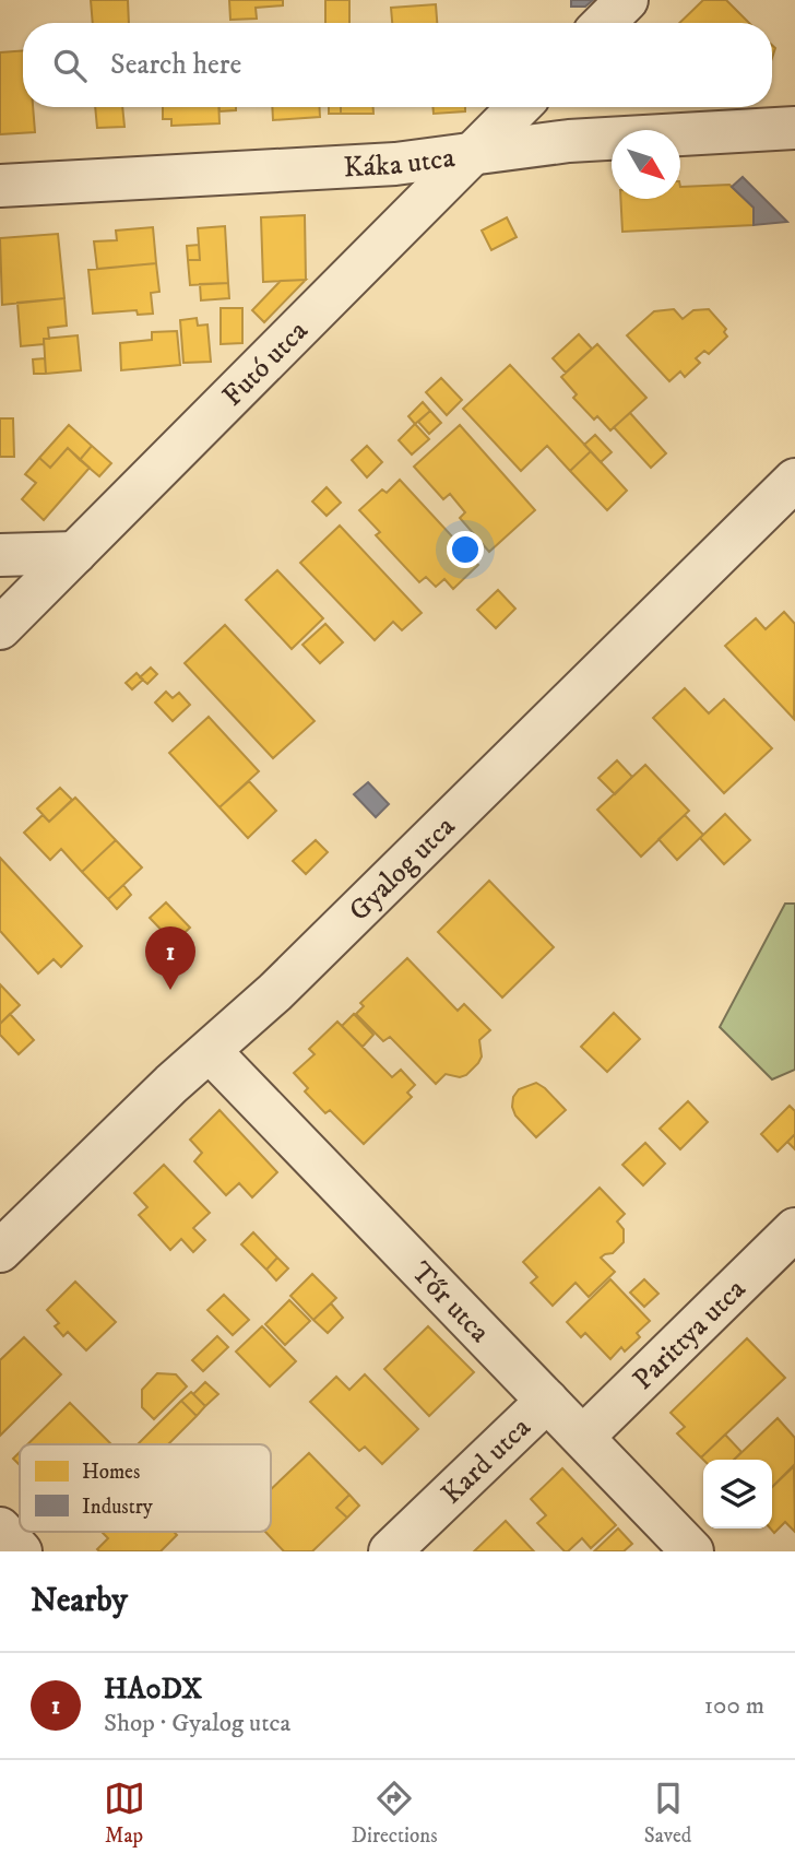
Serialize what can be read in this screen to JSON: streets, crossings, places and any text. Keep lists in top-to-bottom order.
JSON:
{
  "streets": {
    "street": [
      "Káka utca",
      "Futó utca",
      "Gyalog utca",
      "Tőr utca",
      "Parittya utca",
      "Kard utca"
    ]
  },
  "crossings": [
    ["Káka utca", "Futó utca"],
    ["Gyalog utca", "Tőr utca"],
    ["Tőr utca", "Parittya utca"],
    ["Tőr utca", "Kard utca"]
  ],
  "legend": ["Homes", "Industry"],
  "north": "bottom right",
  "page": {
    "search": "Search here",
    "pins": "1",
    "heading": "Nearby",
    "list": [
      {
        "mark": "1",
        "name": "HA0DX",
        "note": "Shop · Gyalog utca",
        "value": "100 m"
      }
    ],
    "nav": ["Map", "Directions", "Saved"]
  }
}
